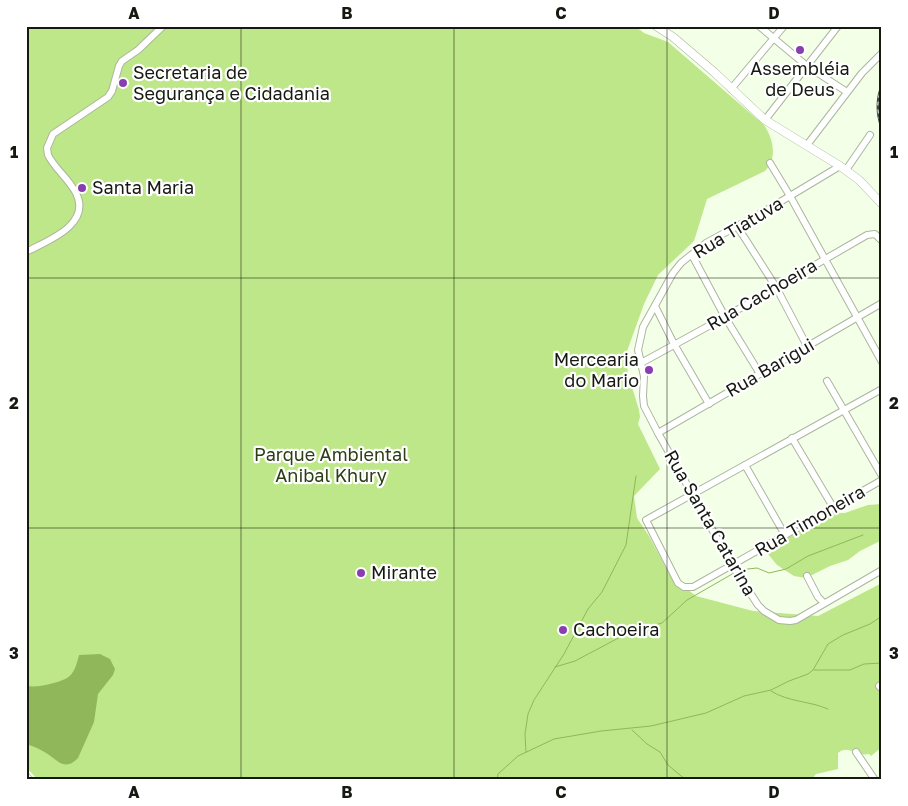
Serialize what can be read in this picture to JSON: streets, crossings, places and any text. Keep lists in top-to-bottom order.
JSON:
{
  "streets": {
    "street": [
      "Rua Tiatuva",
      "Rua Cachoeira",
      "Rua Barigui",
      "Rua Timoneira",
      "Rua Santa Catarina"
    ]
  },
  "crossings": [
    ["Rua Tiatuva", "Rua Cachoeira"],
    ["Rua Tiatuva", "Rua Santa Catarina"],
    ["Rua Cachoeira", "Rua Santa Catarina"],
    ["Rua Barigui", "Rua Santa Catarina"],
    ["Rua Timoneira", "Rua Santa Catarina"]
  ],
  "parks": ["Parque Ambiental Anibal Khury"],
  "places": [
    "Assembléia de Deus",
    "Secretaria de Segurança e Cidadania",
    "Santa Maria",
    "Mercearia do Mario",
    "Mirante",
    "Cachoeira"
  ],
  "grid": {
    "columns": [
      "A",
      "B",
      "C",
      "D"
    ],
    "rows": ["1", "2", "3"]
  }
}
